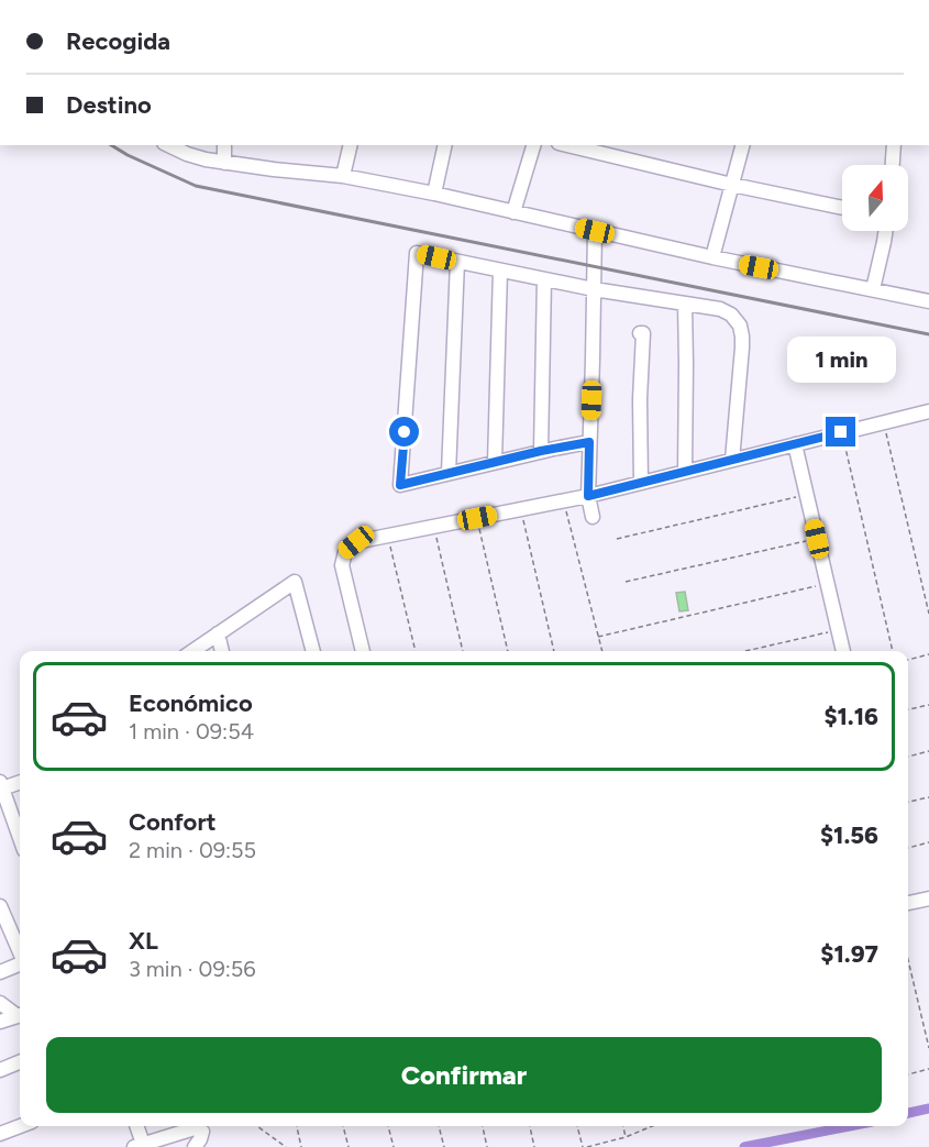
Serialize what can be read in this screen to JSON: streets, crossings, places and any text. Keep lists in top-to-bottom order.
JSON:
{
  "north": "top",
  "page": {
    "banner": ["Recogida", "Destino"],
    "bubble": "1 min",
    "list": [
      {
        "name": "Económico",
        "note": "1 min · 09:54",
        "value": "$1.16"
      },
      {
        "name": "Confort",
        "note": "2 min · 09:55",
        "value": "$1.56"
      },
      {
        "name": "XL",
        "note": "3 min · 09:56",
        "value": "$1.97"
      }
    ],
    "buttons": "Confirmar"
  }
}
